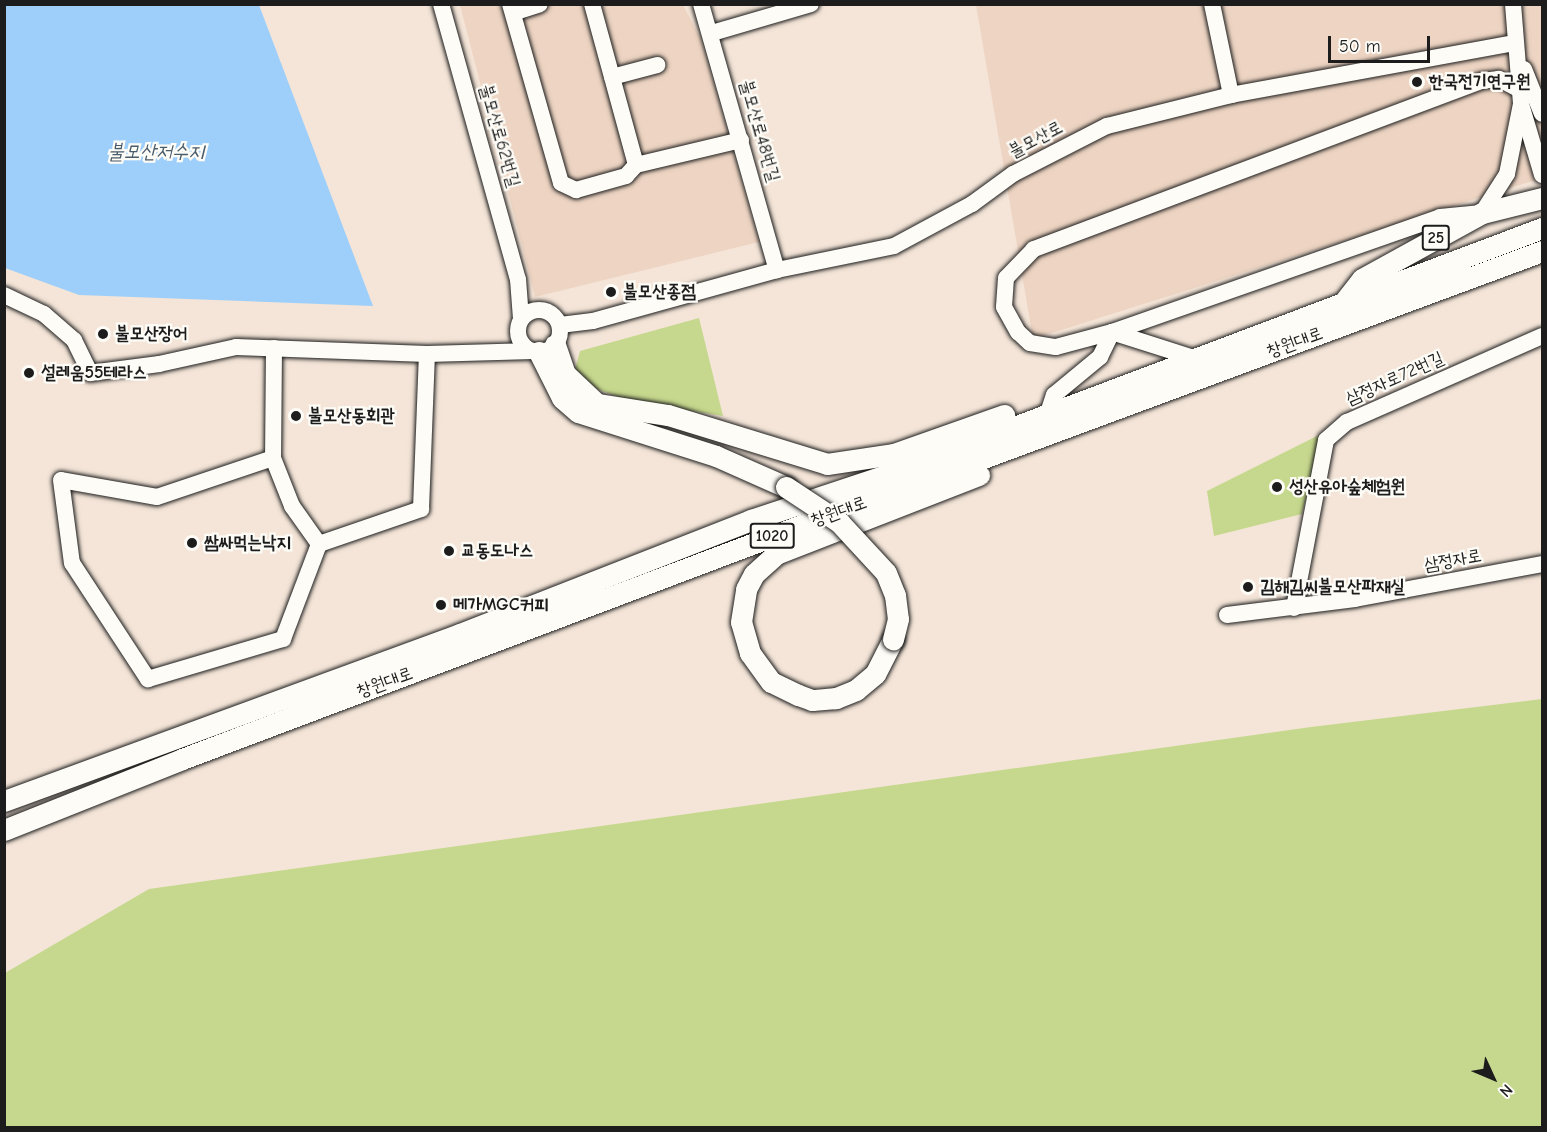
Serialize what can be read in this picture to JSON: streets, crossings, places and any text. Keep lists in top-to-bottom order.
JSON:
{
  "streets": {
    "main road": ["25", "창원대로", "1020"],
    "street": [
      "불모산로48번길",
      "불모산로62번길",
      "불모산로",
      "삼정자로72번길",
      "삼정자로"
    ]
  },
  "crossings": [
    ["불모산로48번길", "불모산로"],
    ["25", "창원대로"],
    ["삼정자로72번길", "삼정자로"]
  ],
  "water": ["불모산저수지"],
  "places": [
    "한국전기연구원",
    "불모산종점",
    "불모산장어",
    "설레움55테라스",
    "불모산동회관",
    "성산유아숲체험원",
    "쌈싸먹는낙지",
    "교동도나스",
    "김해김씨불모산파재실",
    "메가MGC커피"
  ],
  "scale_bar": "50 m",
  "north": "bottom right"
}
